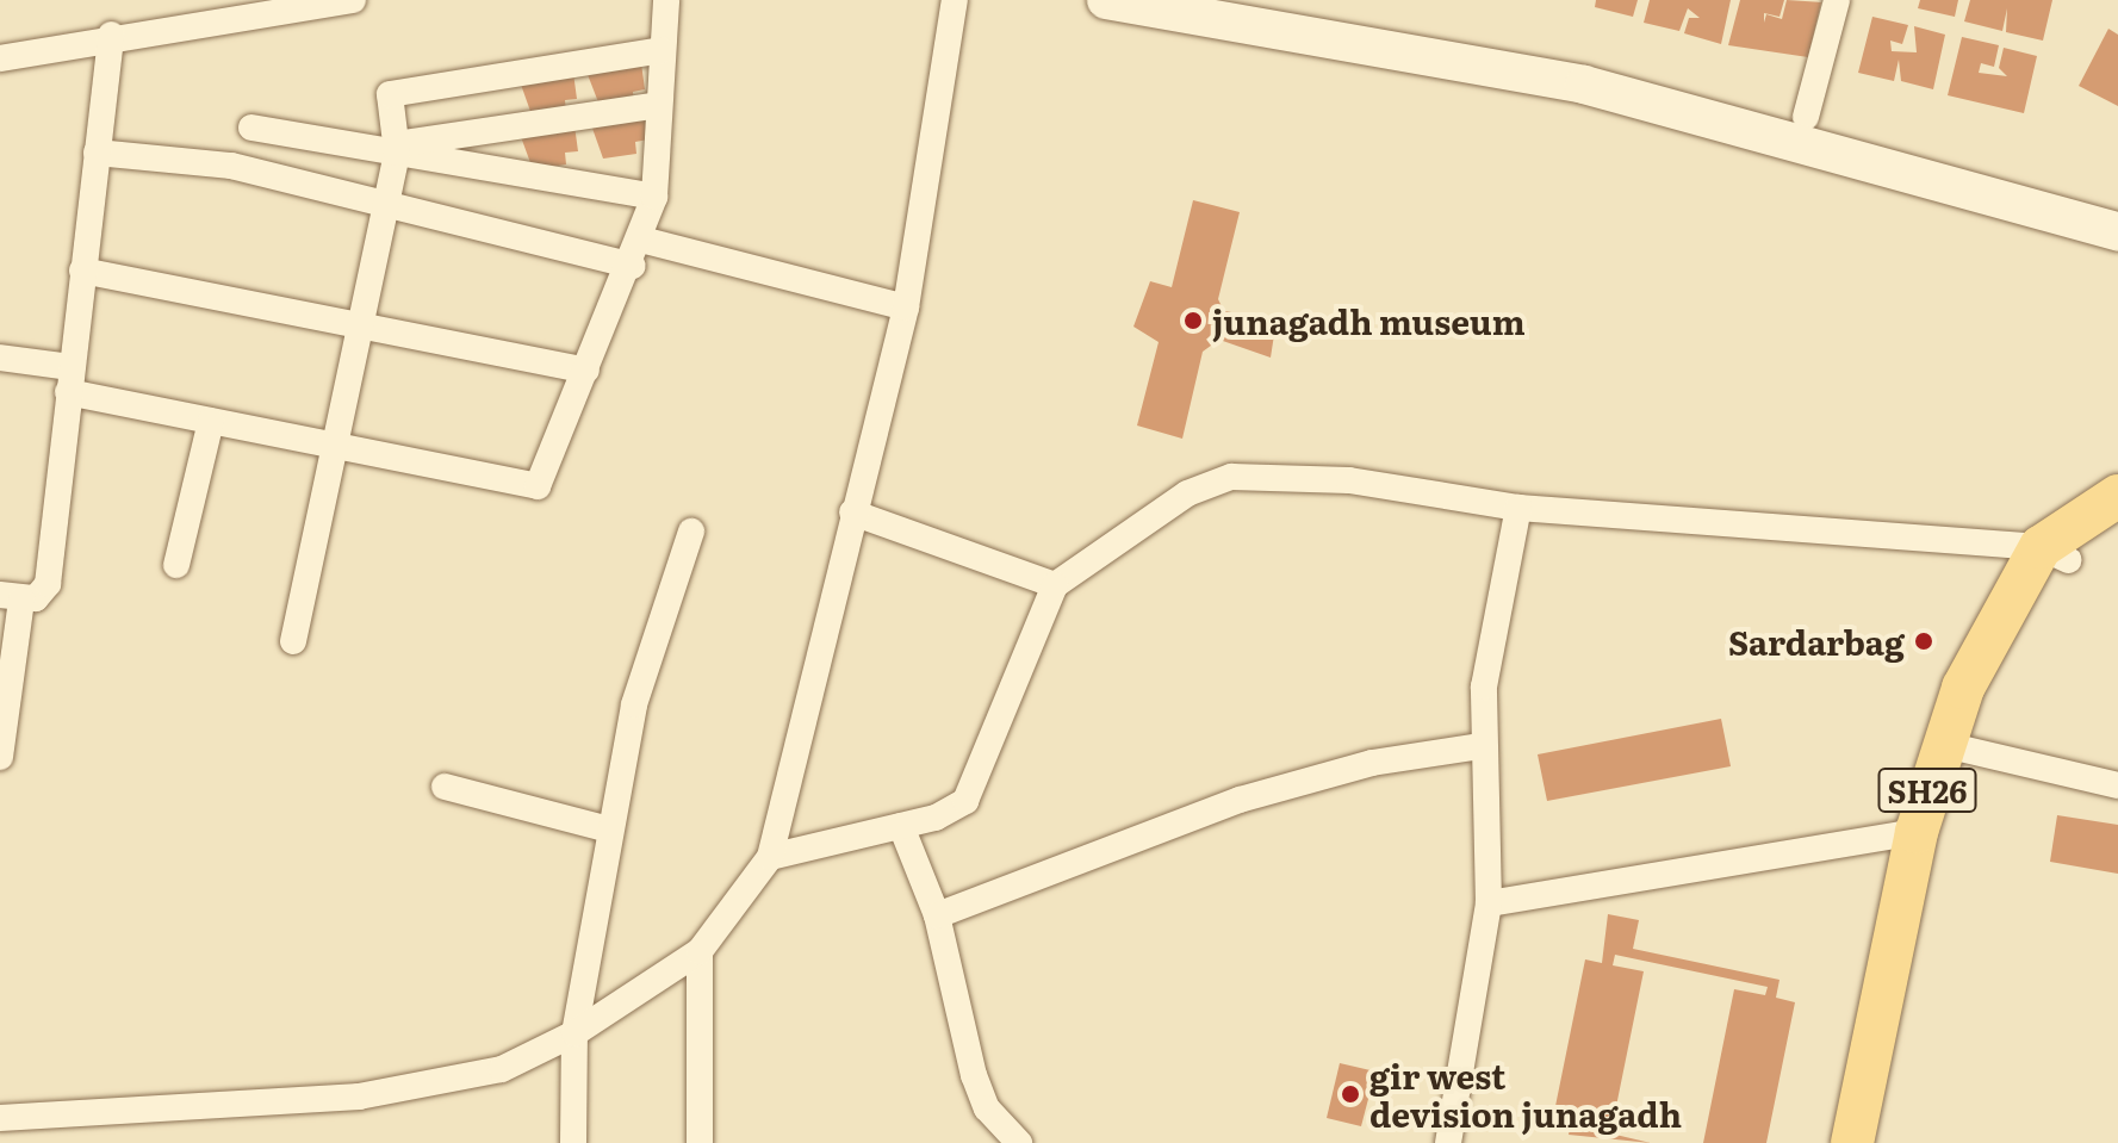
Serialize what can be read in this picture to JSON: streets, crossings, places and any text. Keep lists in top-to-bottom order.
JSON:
{
  "streets": {
    "main road": ["SH26"]
  },
  "places": ["junagadh museum", "Sardarbag", "gir west devision junagadh"]
}
